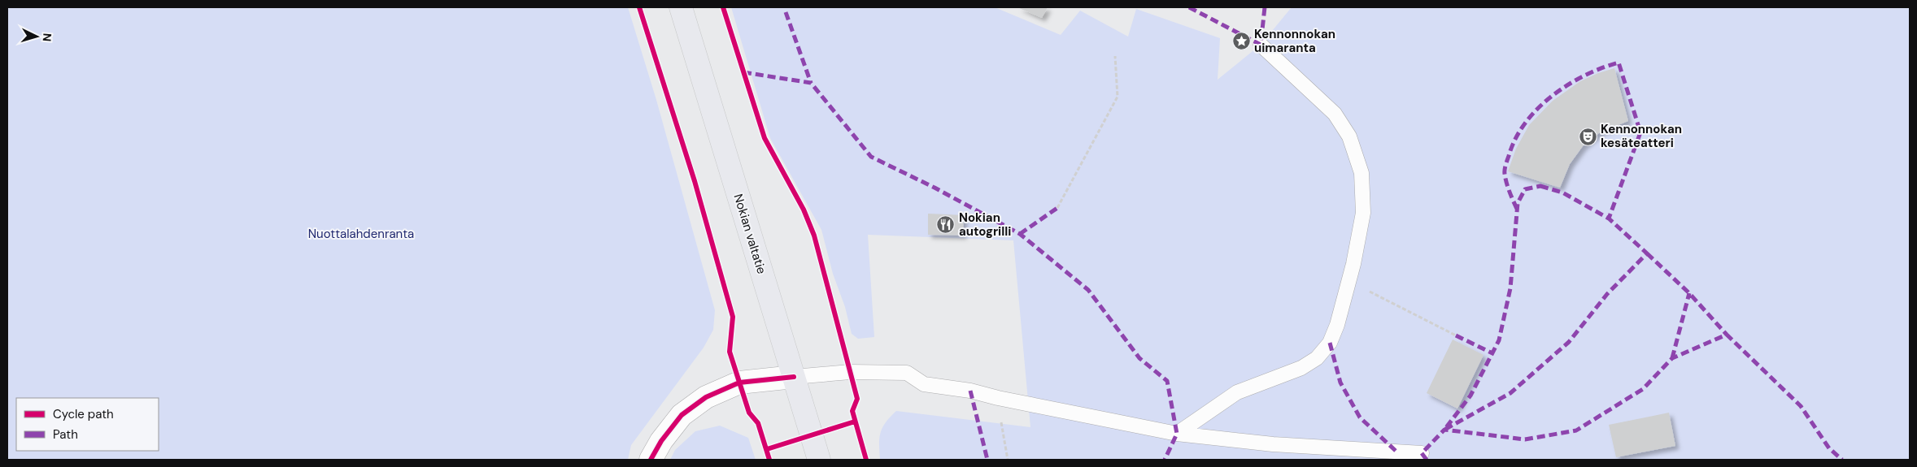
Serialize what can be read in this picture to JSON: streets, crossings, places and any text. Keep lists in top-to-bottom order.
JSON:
{
  "streets": {
    "main road": ["Nokian valtatie"]
  },
  "parks": ["Nuottalahdenranta"],
  "places": {
    "place": ["Kennonnokan uimaranta"],
    "theatre": ["Kennonnokan kesäteatteri"],
    "restaurant": ["Nokian autogrilli"]
  },
  "legend": ["Cycle path", "Path"],
  "north": "right"
}
